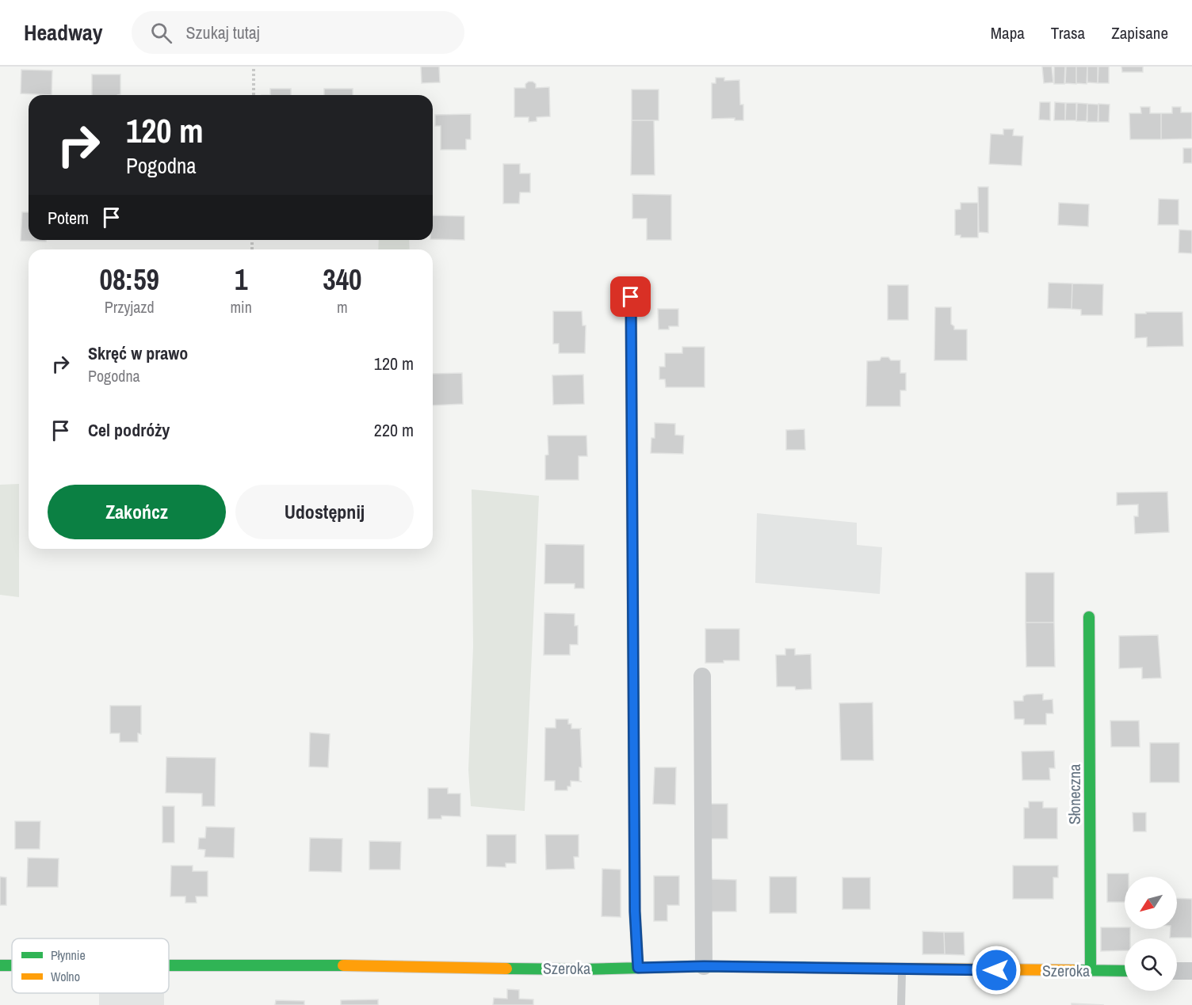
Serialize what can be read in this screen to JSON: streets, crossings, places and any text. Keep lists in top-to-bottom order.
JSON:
{
  "streets": {
    "street": ["Słoneczna", "Szeroka"]
  },
  "crossings": [
    ["Słoneczna", "Szeroka"]
  ],
  "legend": ["Płynnie", "Wolno"],
  "north": "bottom left",
  "page": {
    "header": "Headway",
    "search": "Szukaj tutaj",
    "nav": ["Mapa", "Trasa", "Zapisane"],
    "turn": ["120 m", "Pogodna"],
    "then": "Potem",
    "eta": [
      "08:59",
      "Przyjazd",
      "1",
      "min",
      "340",
      "m"
    ],
    "list": [
      {
        "name": "Skręć w prawo",
        "note": "Pogodna",
        "value": "120 m"
      },
      {
        "name": "Cel podróży",
        "value": "220 m"
      }
    ],
    "buttons": ["Zakończ", "Udostępnij"]
  }
}
